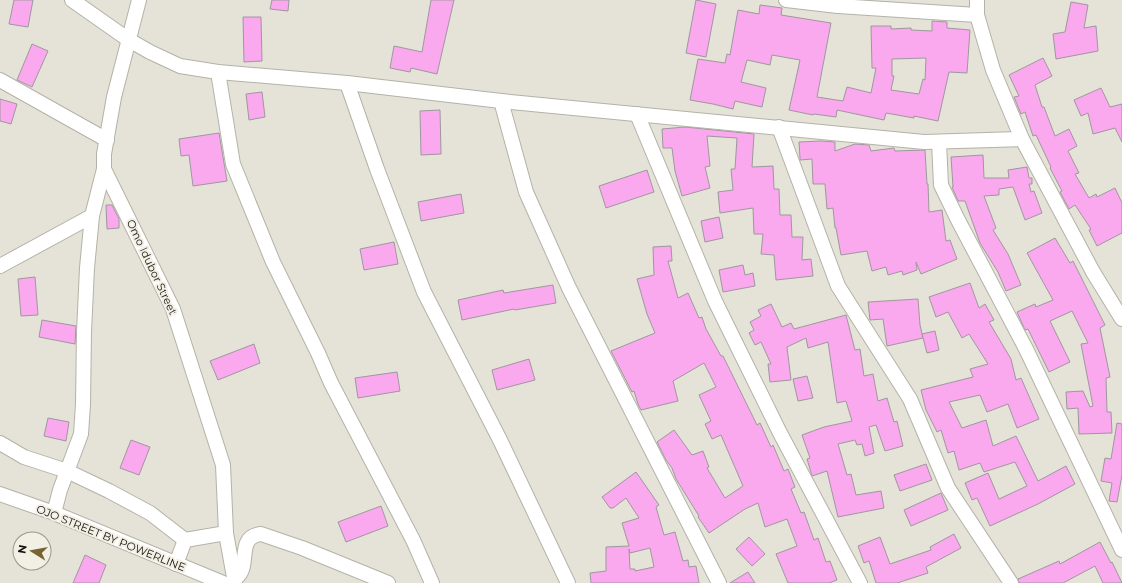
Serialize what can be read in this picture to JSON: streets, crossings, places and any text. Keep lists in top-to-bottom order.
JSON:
{
  "streets": {
    "street": ["Omo Idubor Street", "OJO STREET BY POWERLINE"]
  },
  "crossings": [
    ["Omo Idubor Street", "OJO STREET BY POWERLINE"]
  ],
  "north": "left"
}
